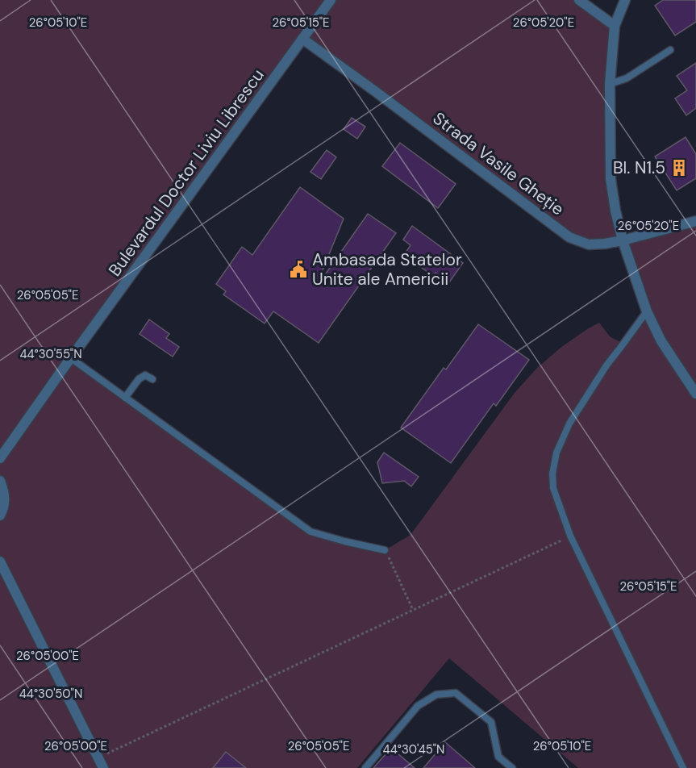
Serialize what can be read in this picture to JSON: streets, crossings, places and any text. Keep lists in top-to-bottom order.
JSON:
{
  "streets": {
    "street": ["Strada Vasile Gheție", "Bulevardul Doctor Liviu Librescu"]
  },
  "crossings": [
    ["Strada Vasile Gheție", "Bulevardul Doctor Liviu Librescu"]
  ],
  "places": {
    "building": ["Bl. N1.5"],
    "public building": ["Ambasada Statelor Unite ale Americii"]
  },
  "coordinates": [
    "26°05'10\"E",
    "26°05'15\"E",
    "26°05'20\"E",
    "26°05'05\"E",
    "44°30'55\"N",
    "26°05'00\"E",
    "44°30'50\"N",
    "44°30'45\"N"
  ]
}
